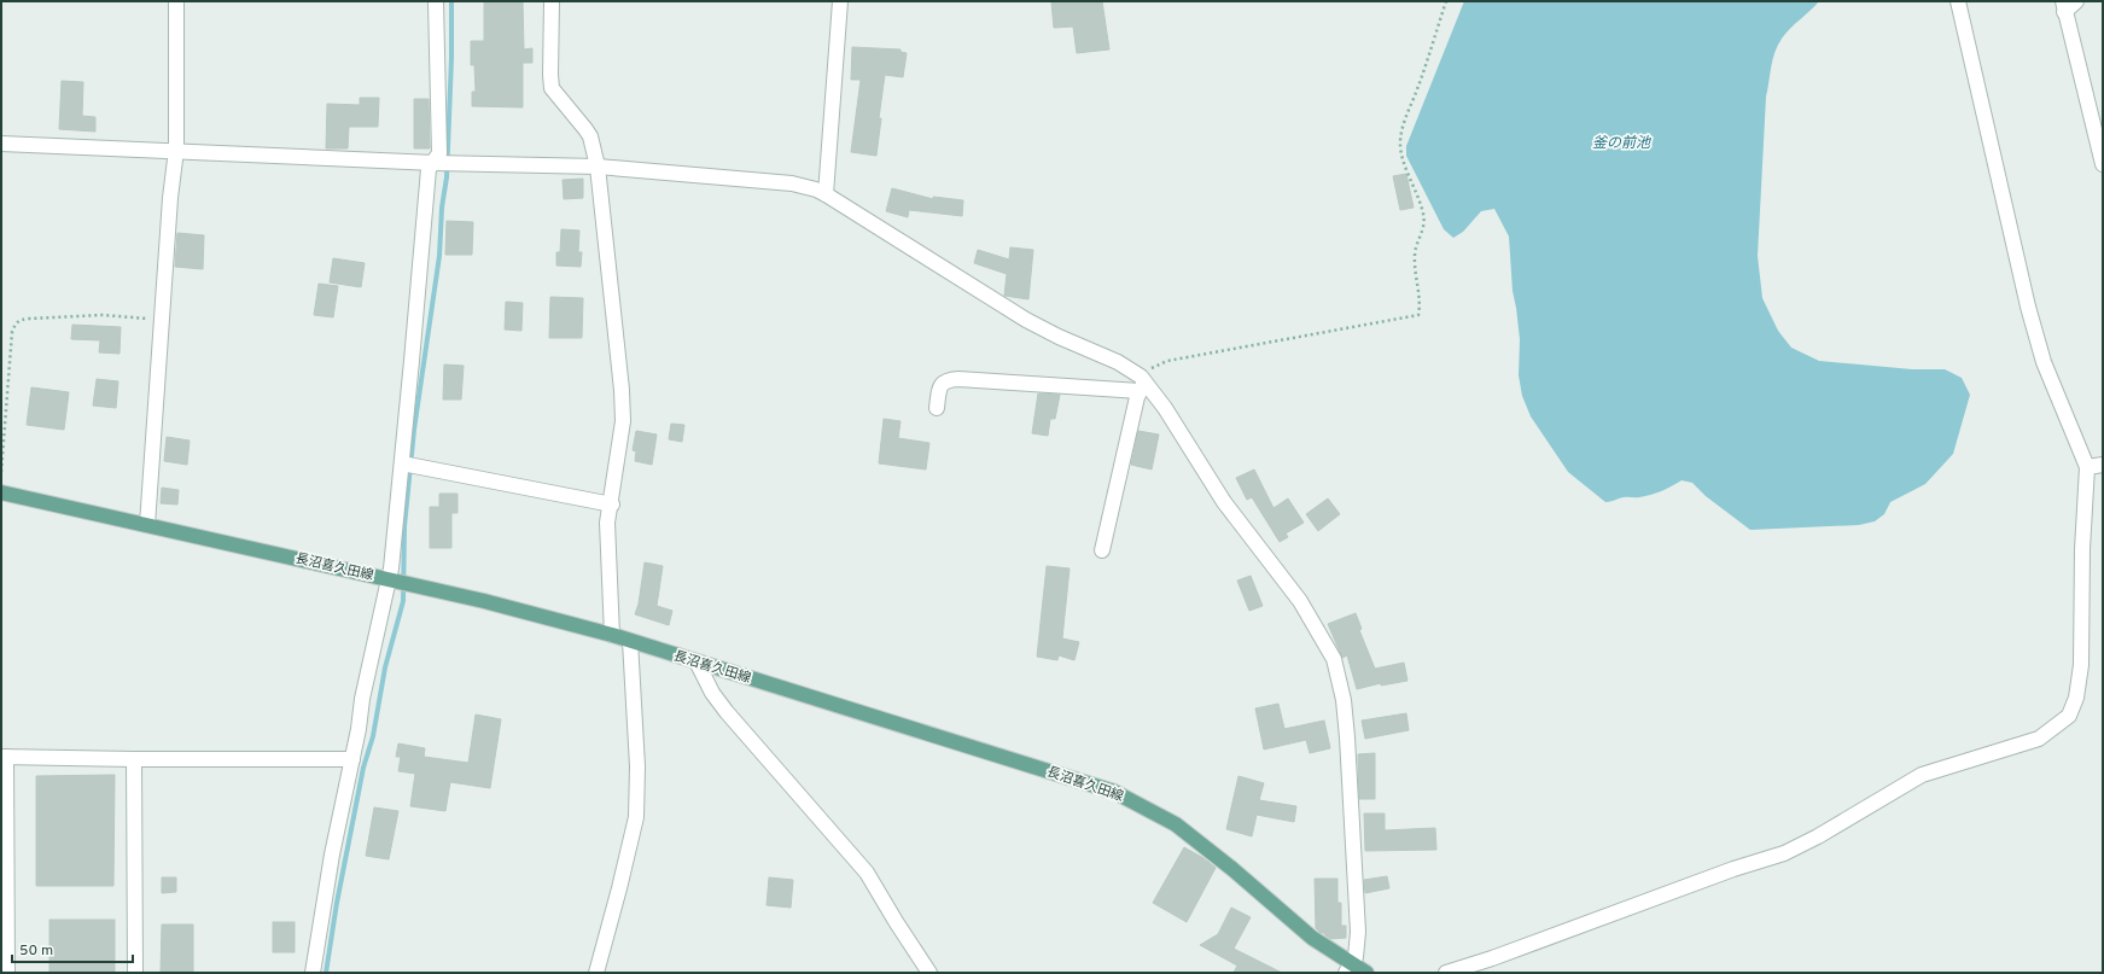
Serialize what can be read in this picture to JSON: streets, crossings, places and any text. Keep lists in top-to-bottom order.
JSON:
{
  "streets": {
    "main road": ["長沼喜久田線"]
  },
  "water": ["釜の前池"],
  "scale_bar": "50 m"
}
